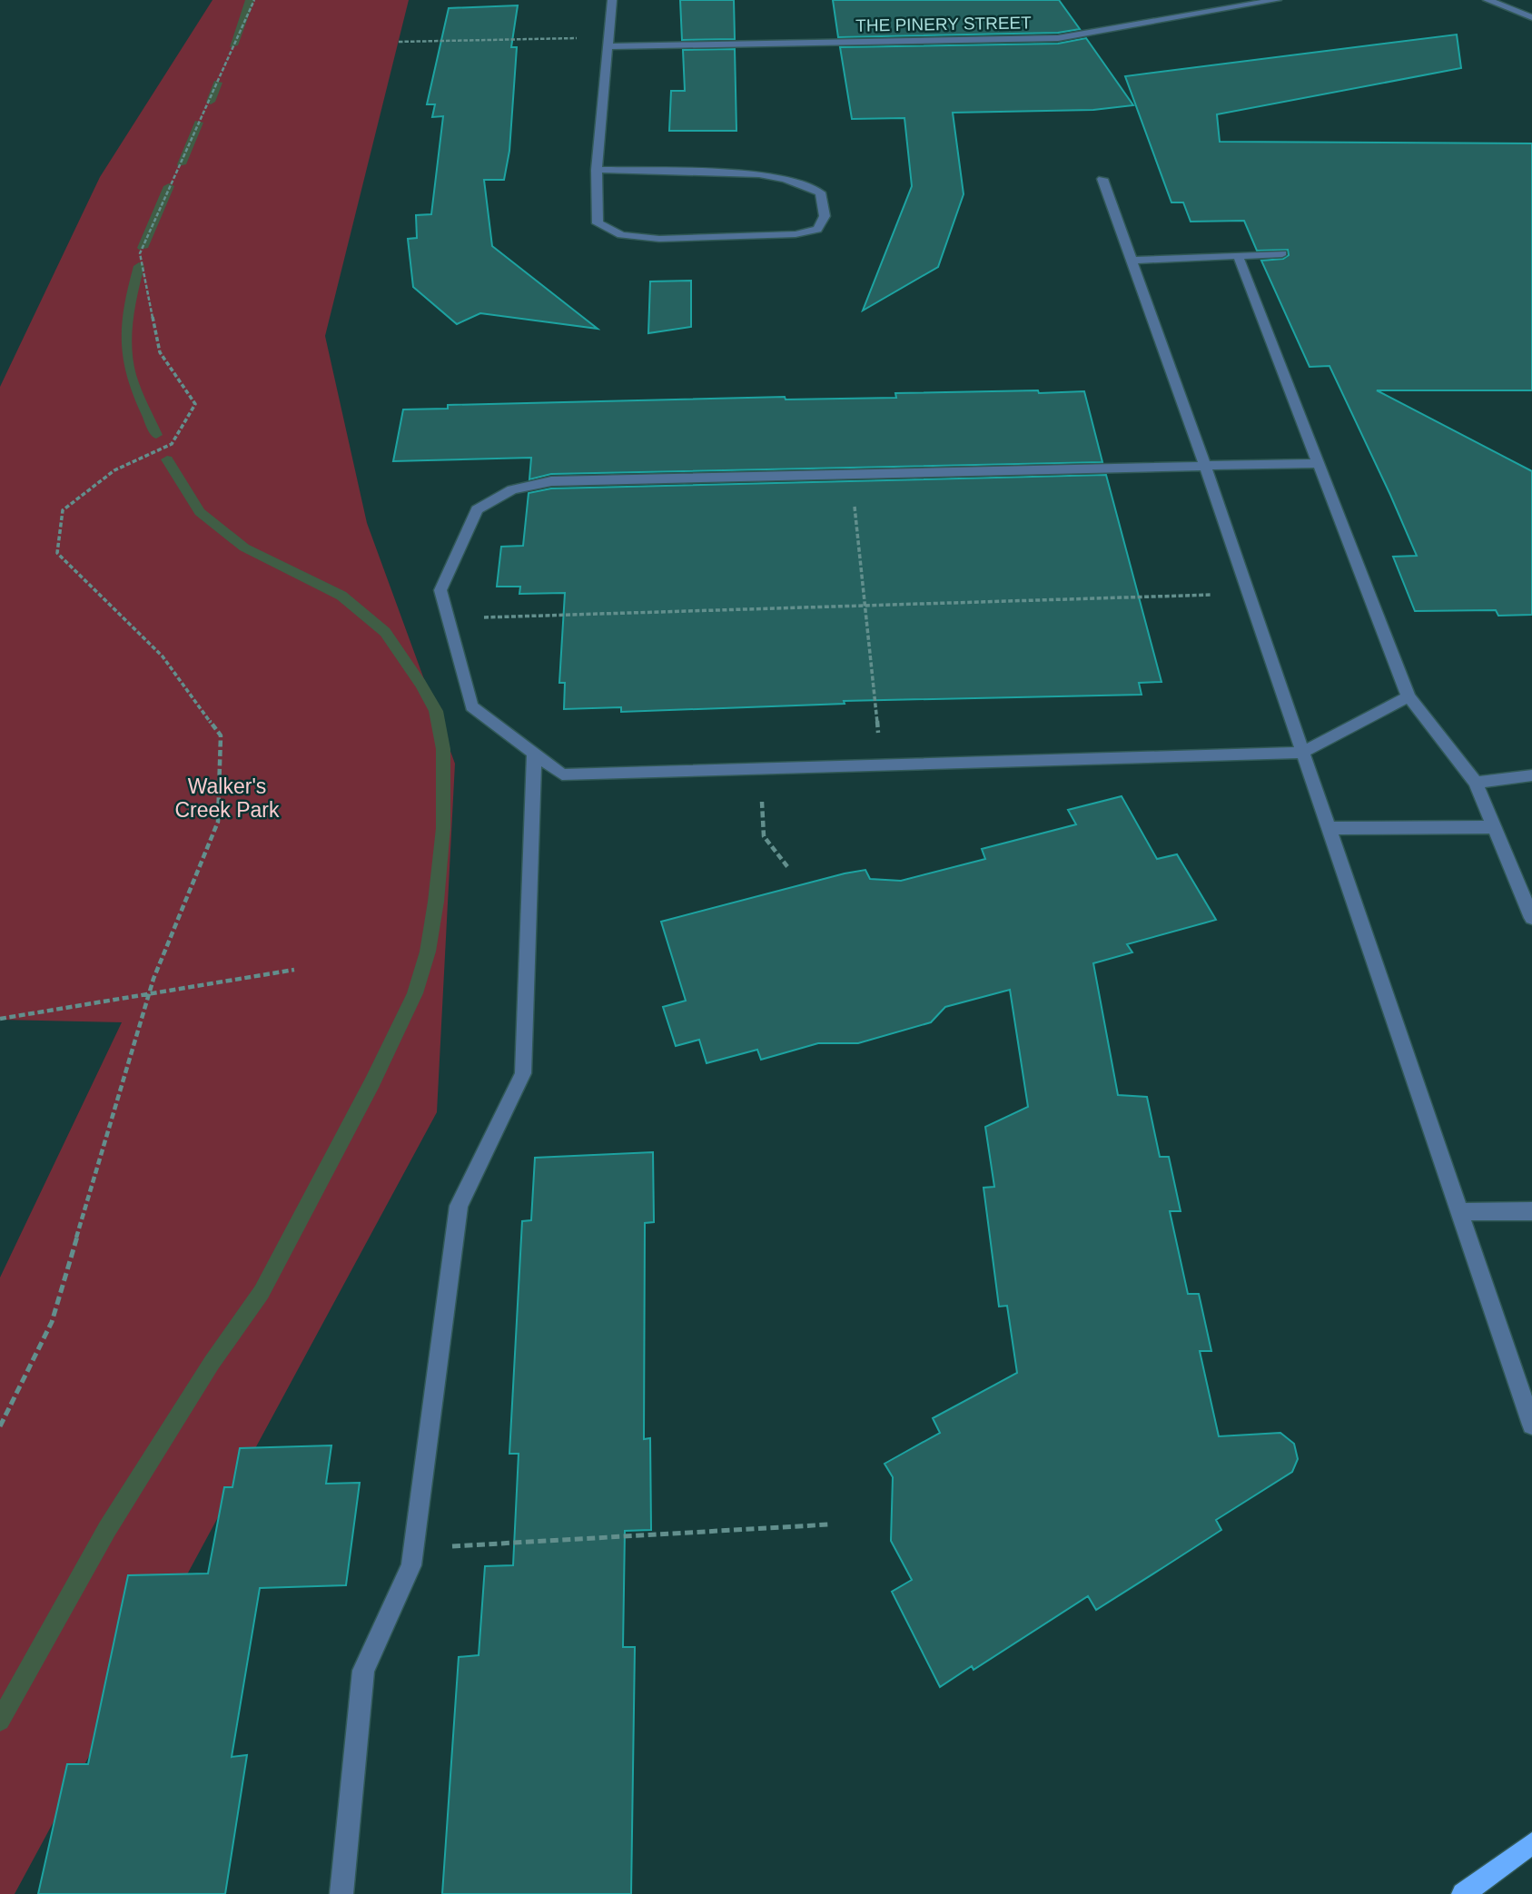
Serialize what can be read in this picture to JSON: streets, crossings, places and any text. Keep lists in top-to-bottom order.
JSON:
{
  "streets": {
    "street": ["THE PINERY STREET"]
  },
  "parks": ["Walker's Creek Park"]
}
